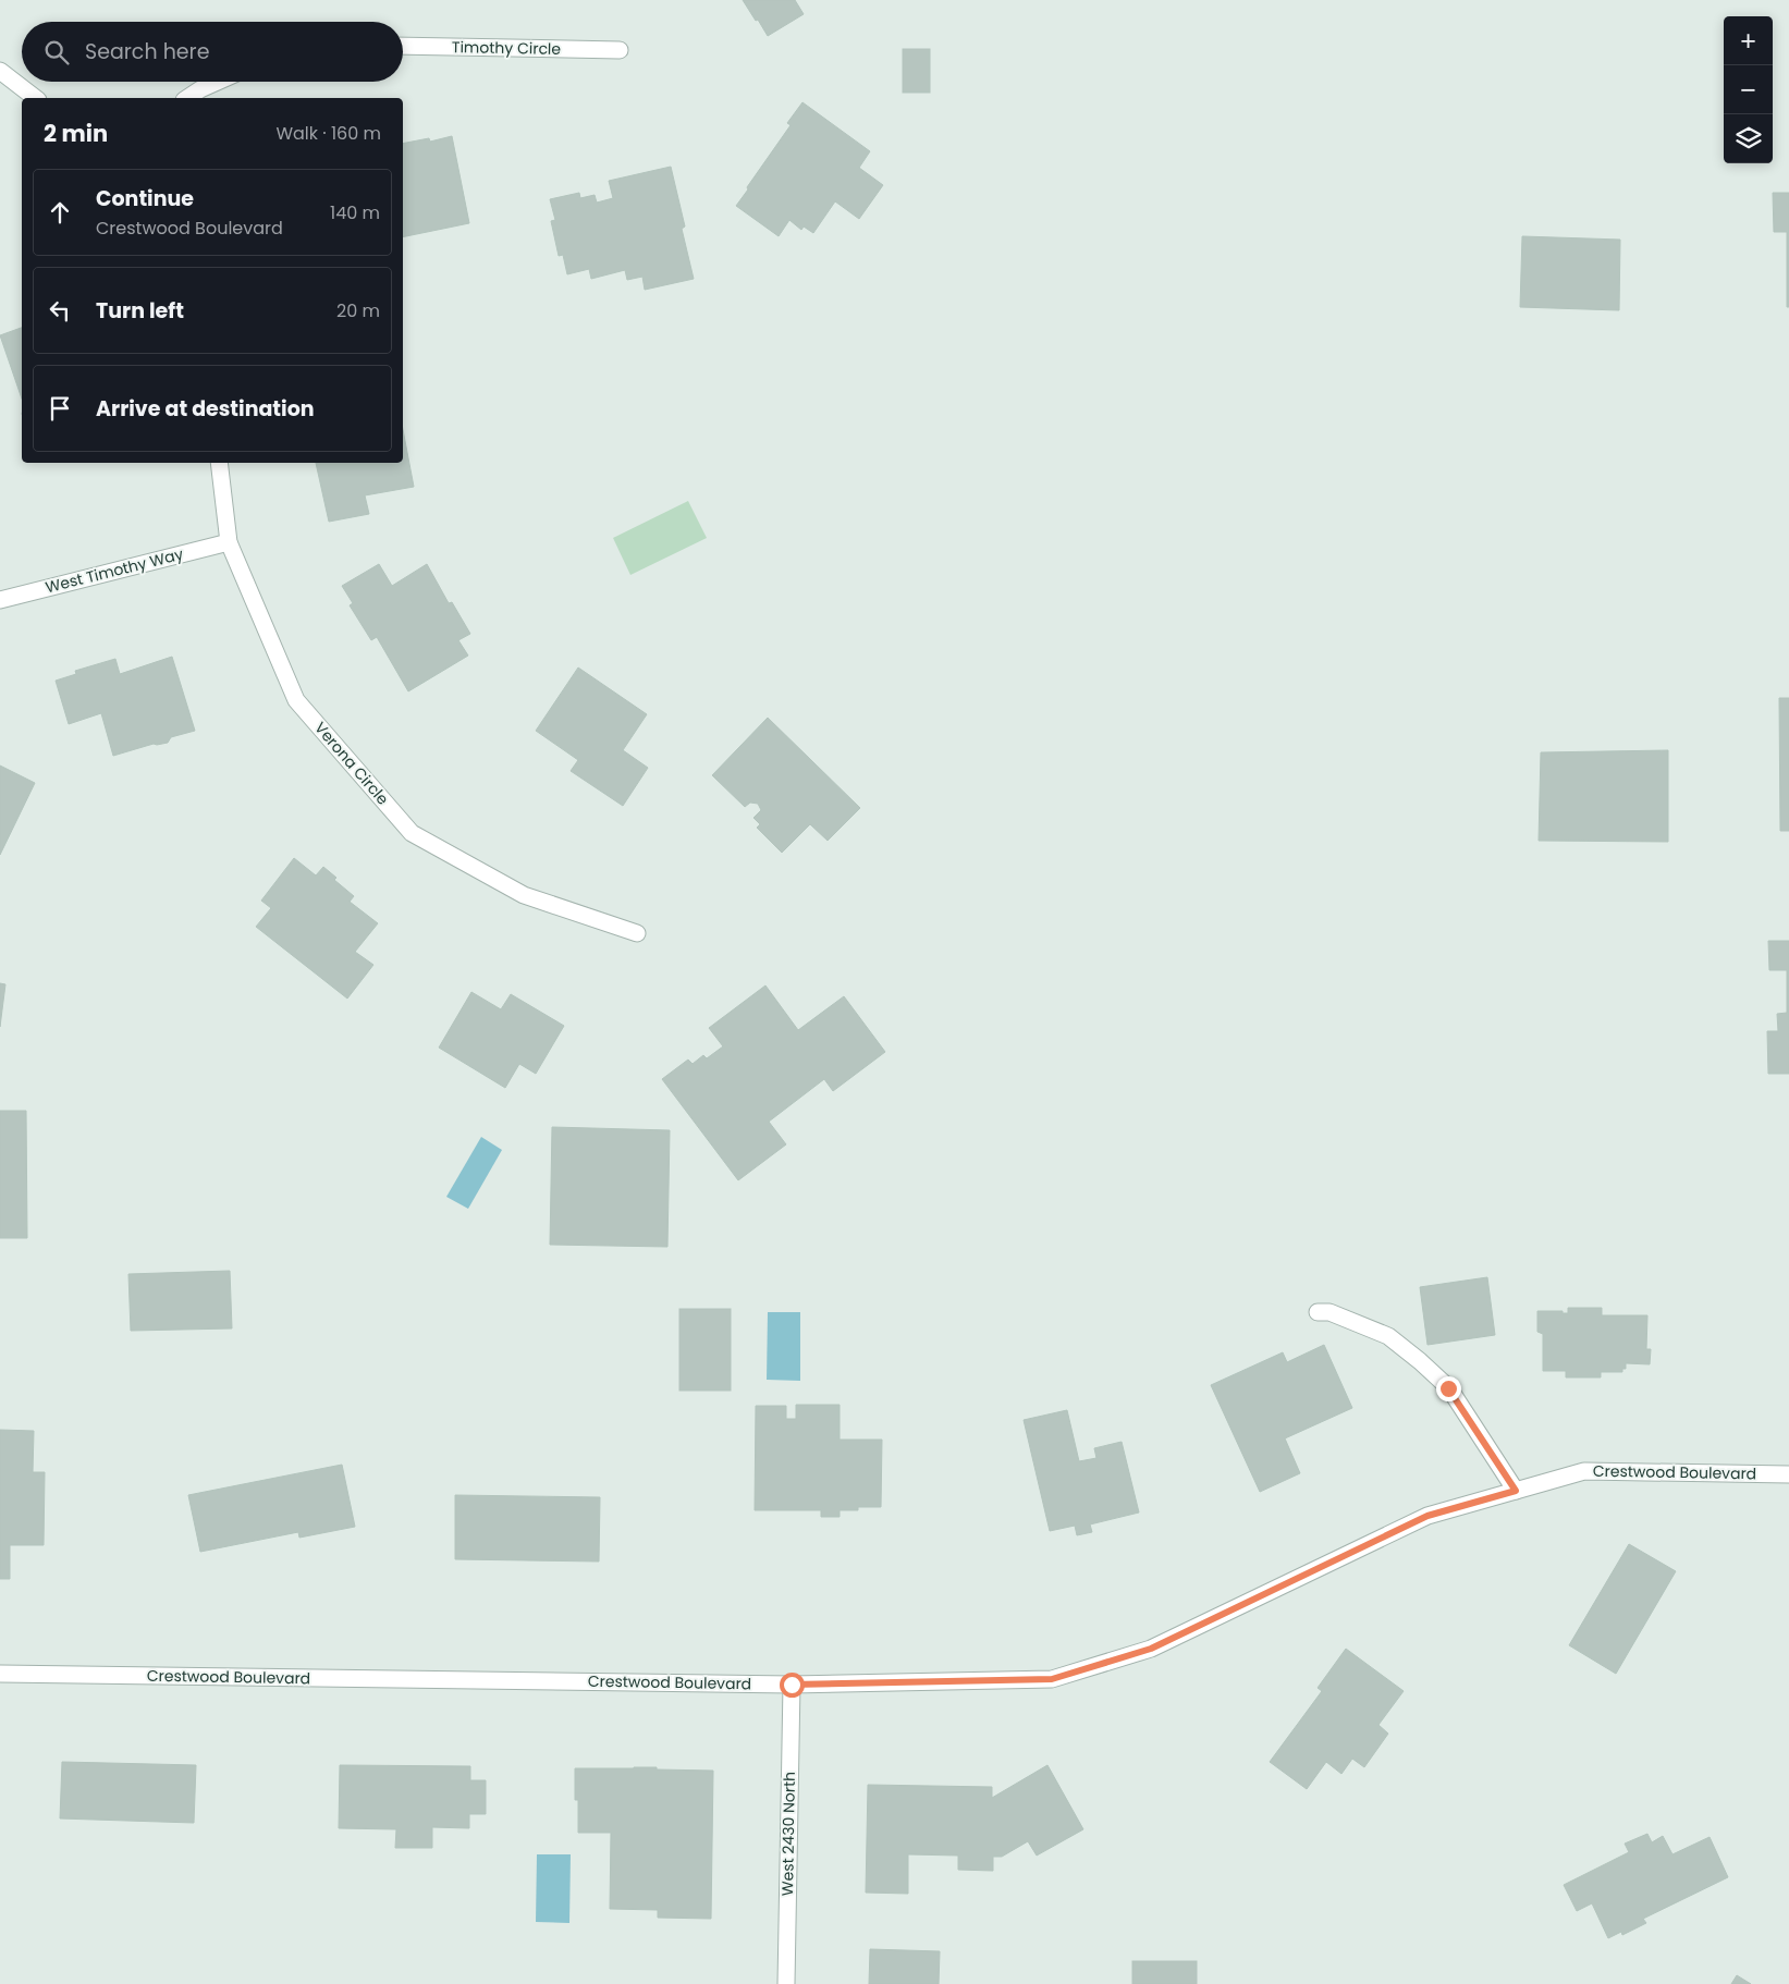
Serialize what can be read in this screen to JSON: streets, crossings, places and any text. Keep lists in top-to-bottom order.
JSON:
{
  "streets": {
    "street": [
      "Timothy Circle",
      "West Timothy Way",
      "Verona Circle",
      "Crestwood Boulevard",
      "West 2430 North"
    ]
  },
  "crossings": [
    ["West Timothy Way", "Verona Circle"],
    ["Crestwood Boulevard", "West 2430 North"]
  ],
  "page": {
    "map_buttons": ["+", "−"],
    "search": "Search here",
    "heading": ["2 min", "Walk · 160 m"],
    "list": [
      ["Continue", "Crestwood Boulevard", "140 m"],
      ["Turn left", "20 m"],
      "Arrive at destination"
    ]
  }
}
